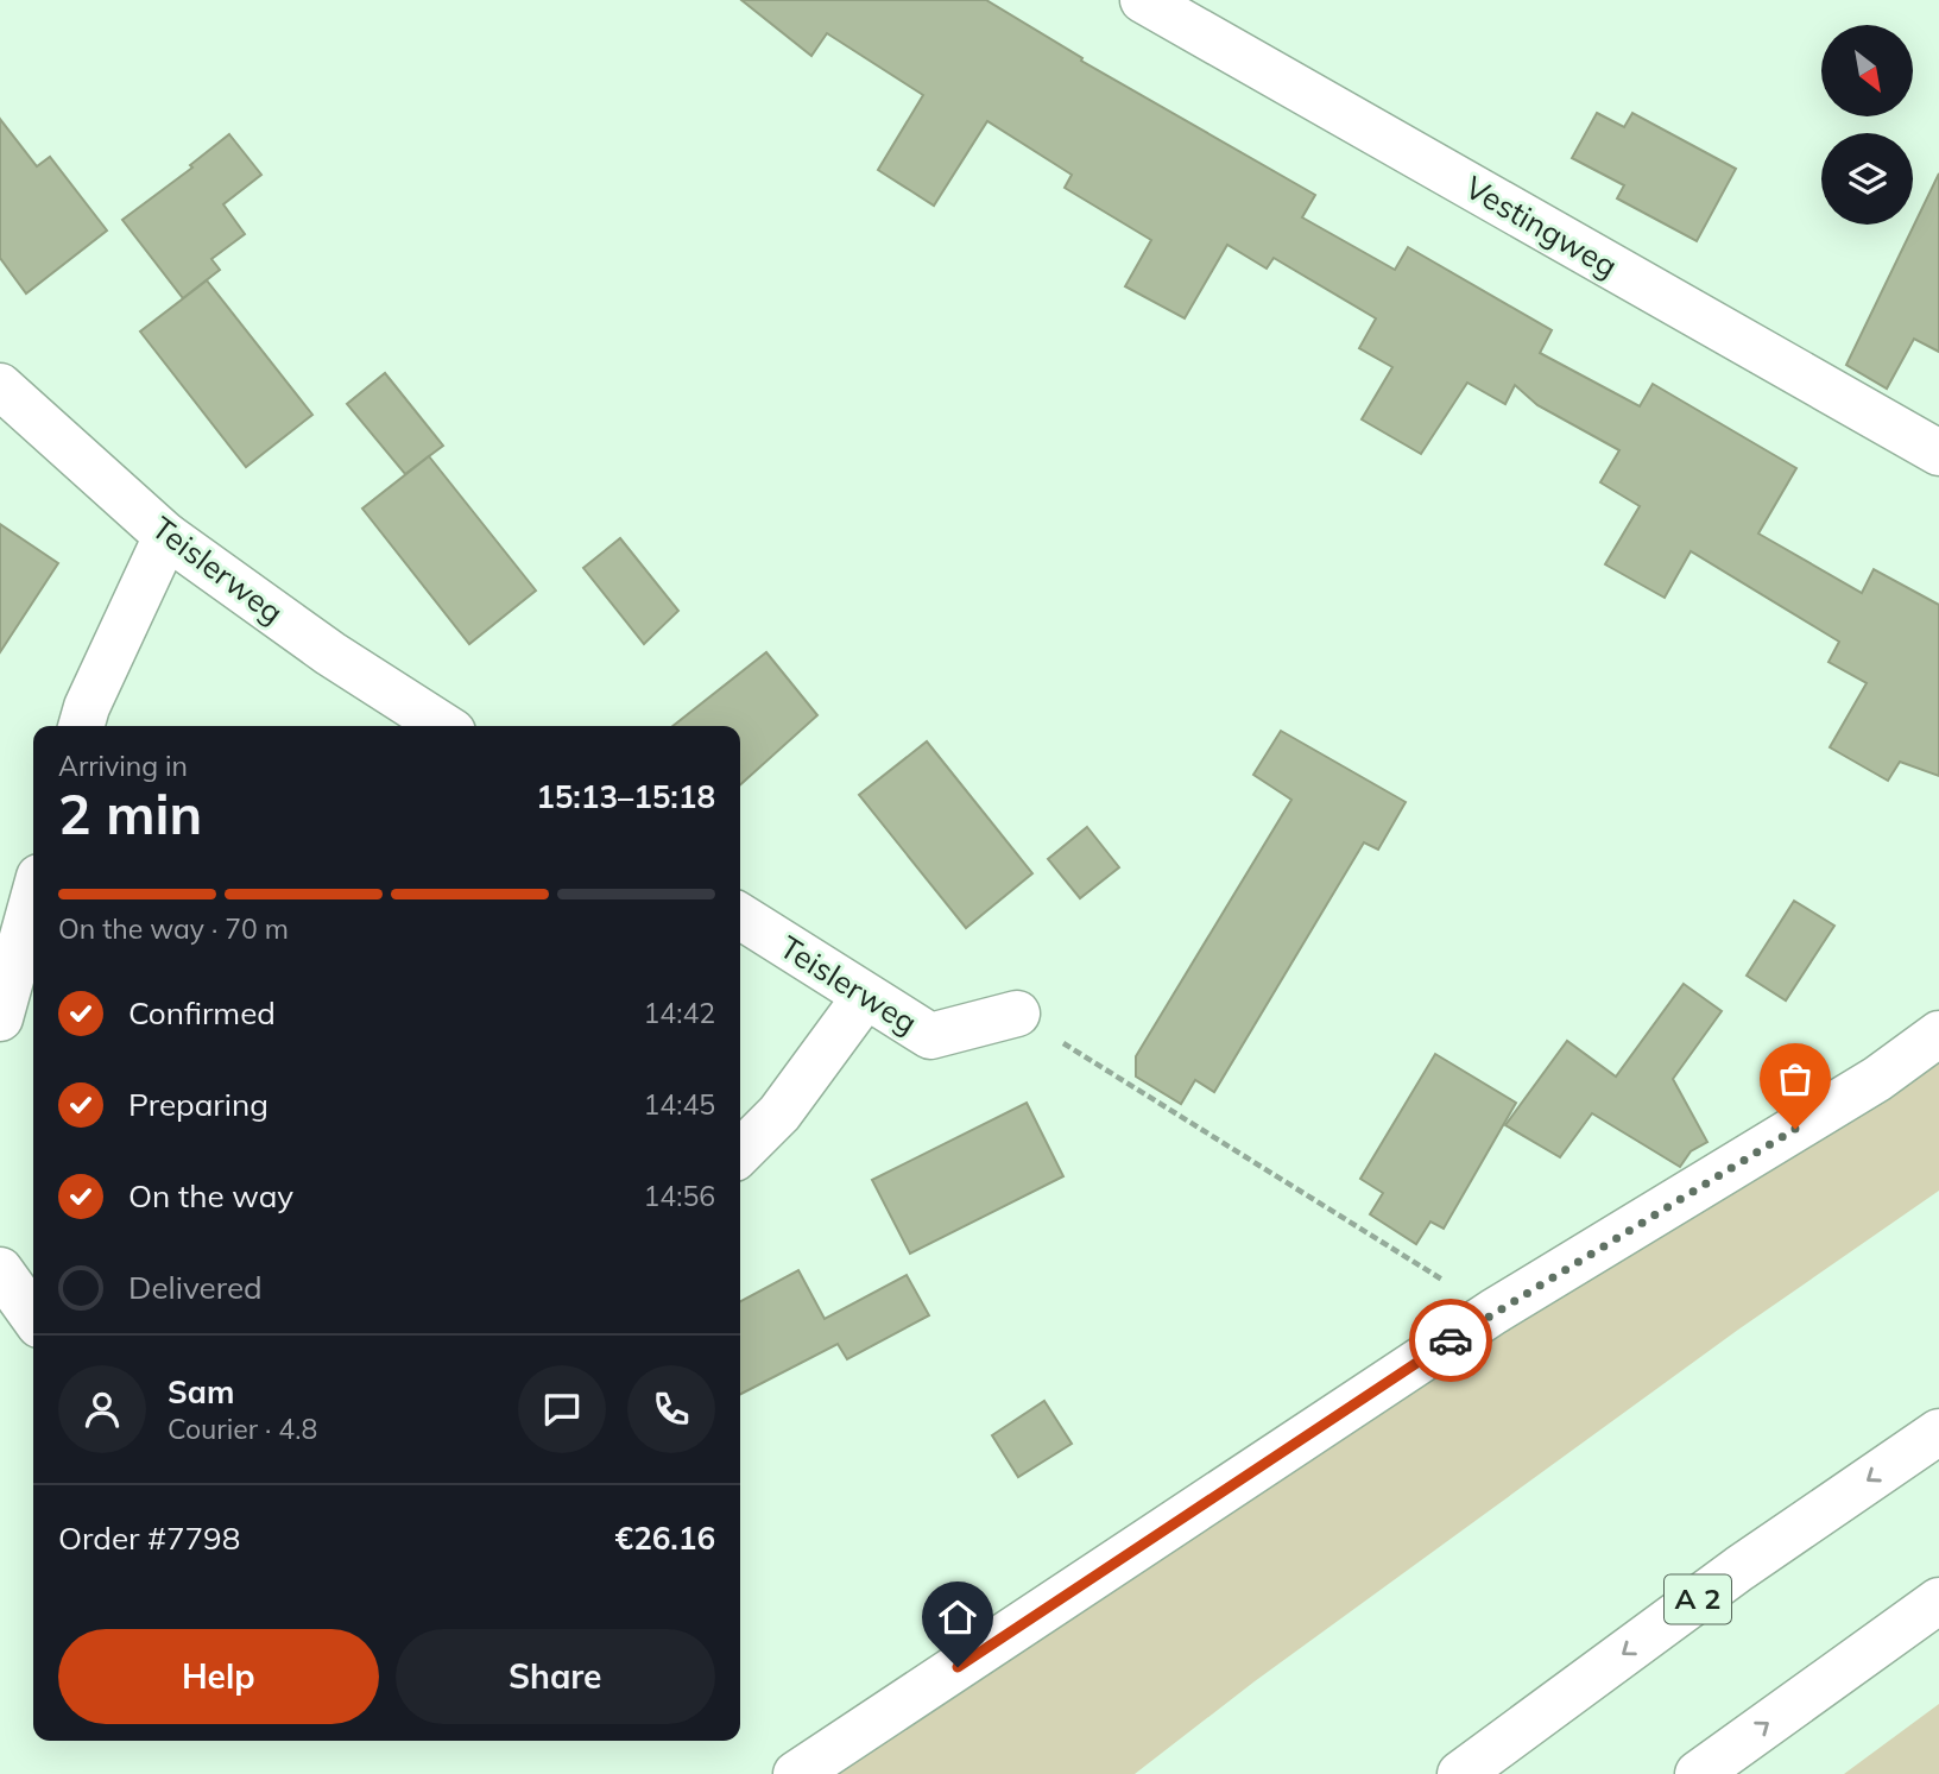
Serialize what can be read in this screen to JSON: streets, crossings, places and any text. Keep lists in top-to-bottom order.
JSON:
{
  "streets": {
    "main road": ["Vestingweg", "Teislerweg", "A 2"]
  },
  "north": "bottom right",
  "page": {
    "heading": ["2 min", "Arriving in", "15:13–15:18"],
    "panel": [
      "Sam",
      "Courier · 4.8",
      "Order #7798",
      "€26.16"
    ],
    "bar": "On the way · 70 m",
    "list": [
      ["Confirmed", "14:42"],
      ["Preparing", "14:45"],
      ["On the way", "14:56"],
      "Delivered"
    ],
    "buttons": ["Help", "Share"]
  }
}
